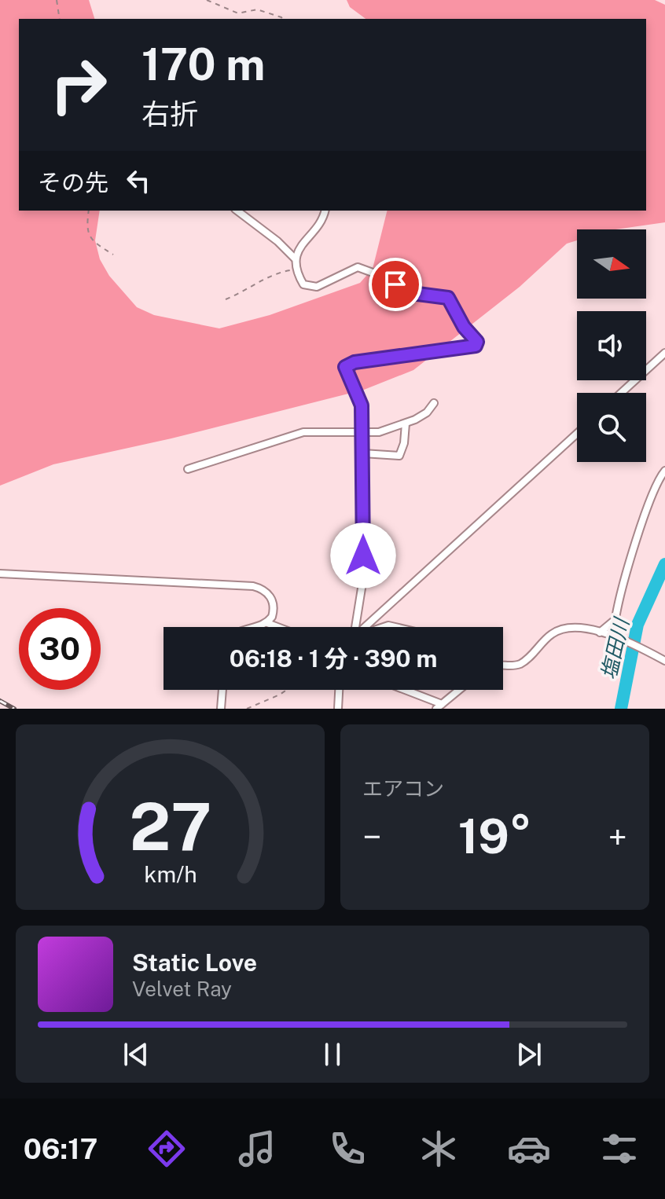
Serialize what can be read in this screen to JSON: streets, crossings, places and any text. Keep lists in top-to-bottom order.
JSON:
{
  "water": ["塩田川"],
  "north": "right",
  "page": {
    "turn": ["170 m", "右折"],
    "then": "その先",
    "limit": "30",
    "trip": "06:18 · 1 分 · 390 m",
    "tile": "エアコン",
    "heat": ["−", "19°", "+"],
    "song": ["Static Love", "Velvet Ray"],
    "tabs": "06:17",
    "gauge": ["27", "km/h"]
  }
}
